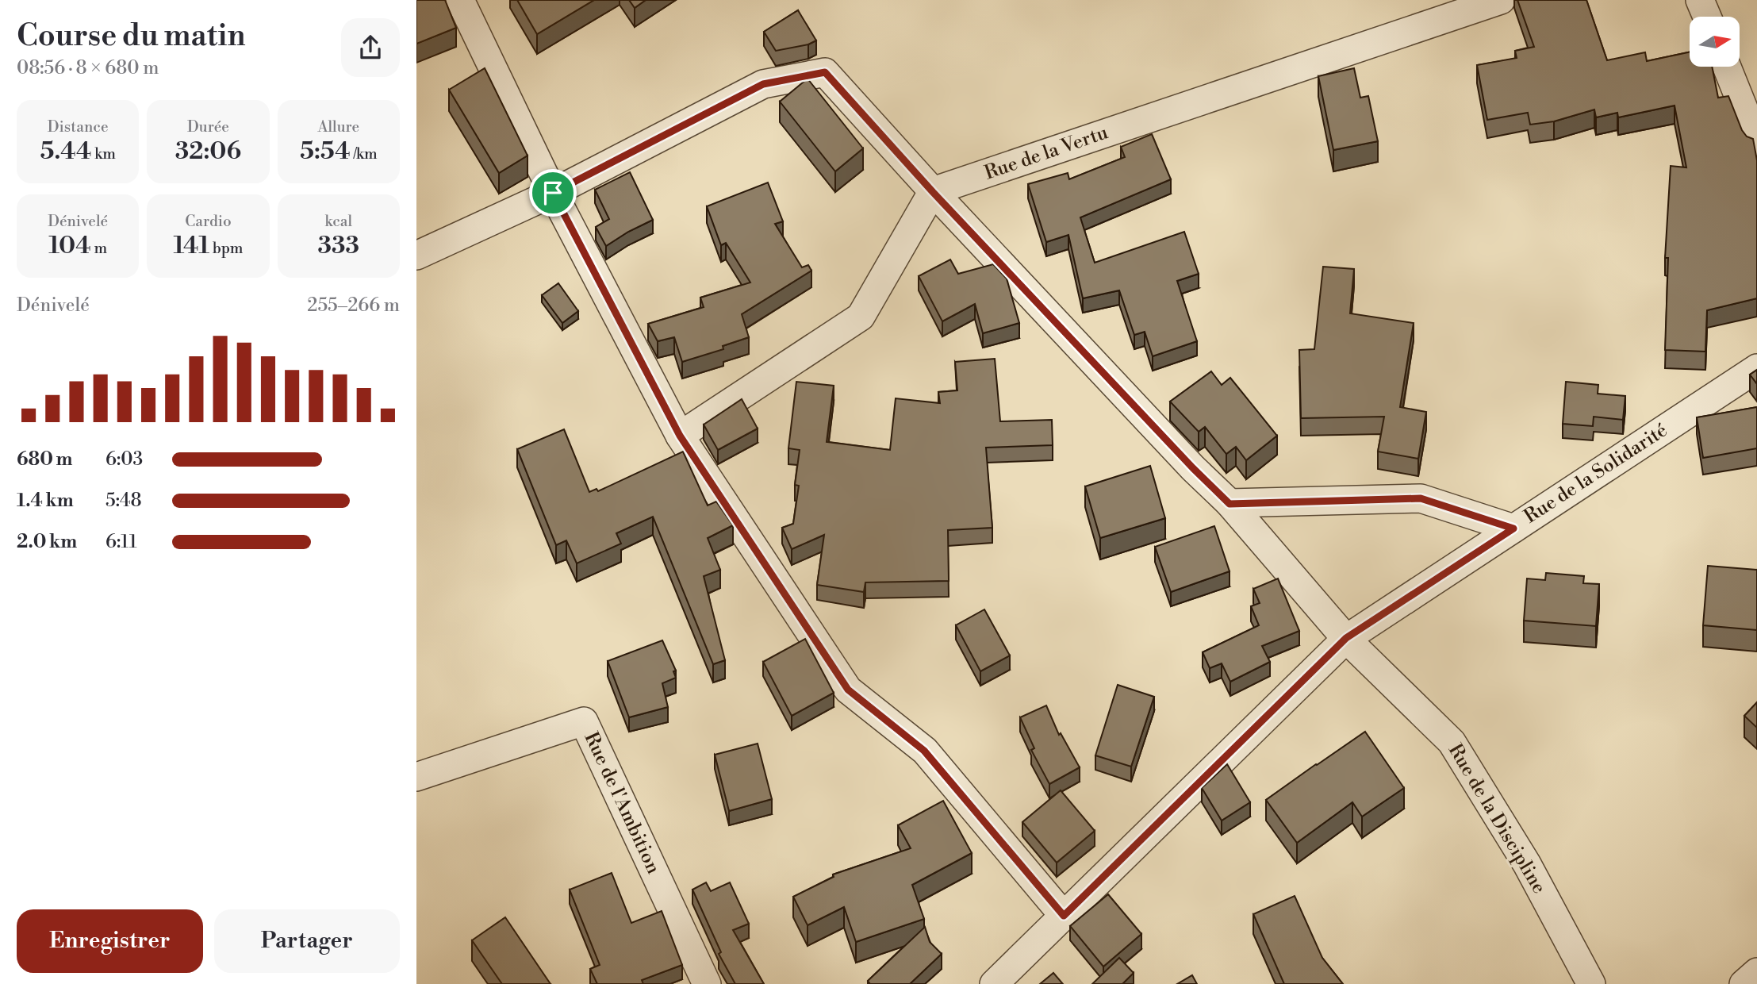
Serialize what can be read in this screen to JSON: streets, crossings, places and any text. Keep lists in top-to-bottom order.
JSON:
{
  "streets": {
    "street": [
      "Rue de la Vertu",
      "Rue de la Solidarité",
      "Rue de l'Ambition",
      "Rue de la Discipline"
    ]
  },
  "crossings": [
    ["Rue de la Vertu", "Rue de la Discipline"],
    ["Rue de la Solidarité", "Rue de la Discipline"]
  ],
  "north": "right",
  "page": {
    "heading": ["Course du matin", "08:56 · 8 × 680 m"],
    "stats": [
      ["Distance", "5.44 km"],
      ["Durée", "32:06"],
      ["Allure", "5:54 /km"],
      ["Dénivelé", "104 m"],
      ["Cardio", "141 bpm"],
      ["kcal", "333"]
    ],
    "chart": ["Dénivelé", "255–266 m"],
    "list": [
      {
        "name": "680 m",
        "note": "6:03"
      },
      {
        "name": "1.4 km",
        "note": "5:48"
      },
      {
        "name": "2.0 km",
        "note": "6:11"
      }
    ],
    "buttons": ["Enregistrer", "Partager"]
  }
}
